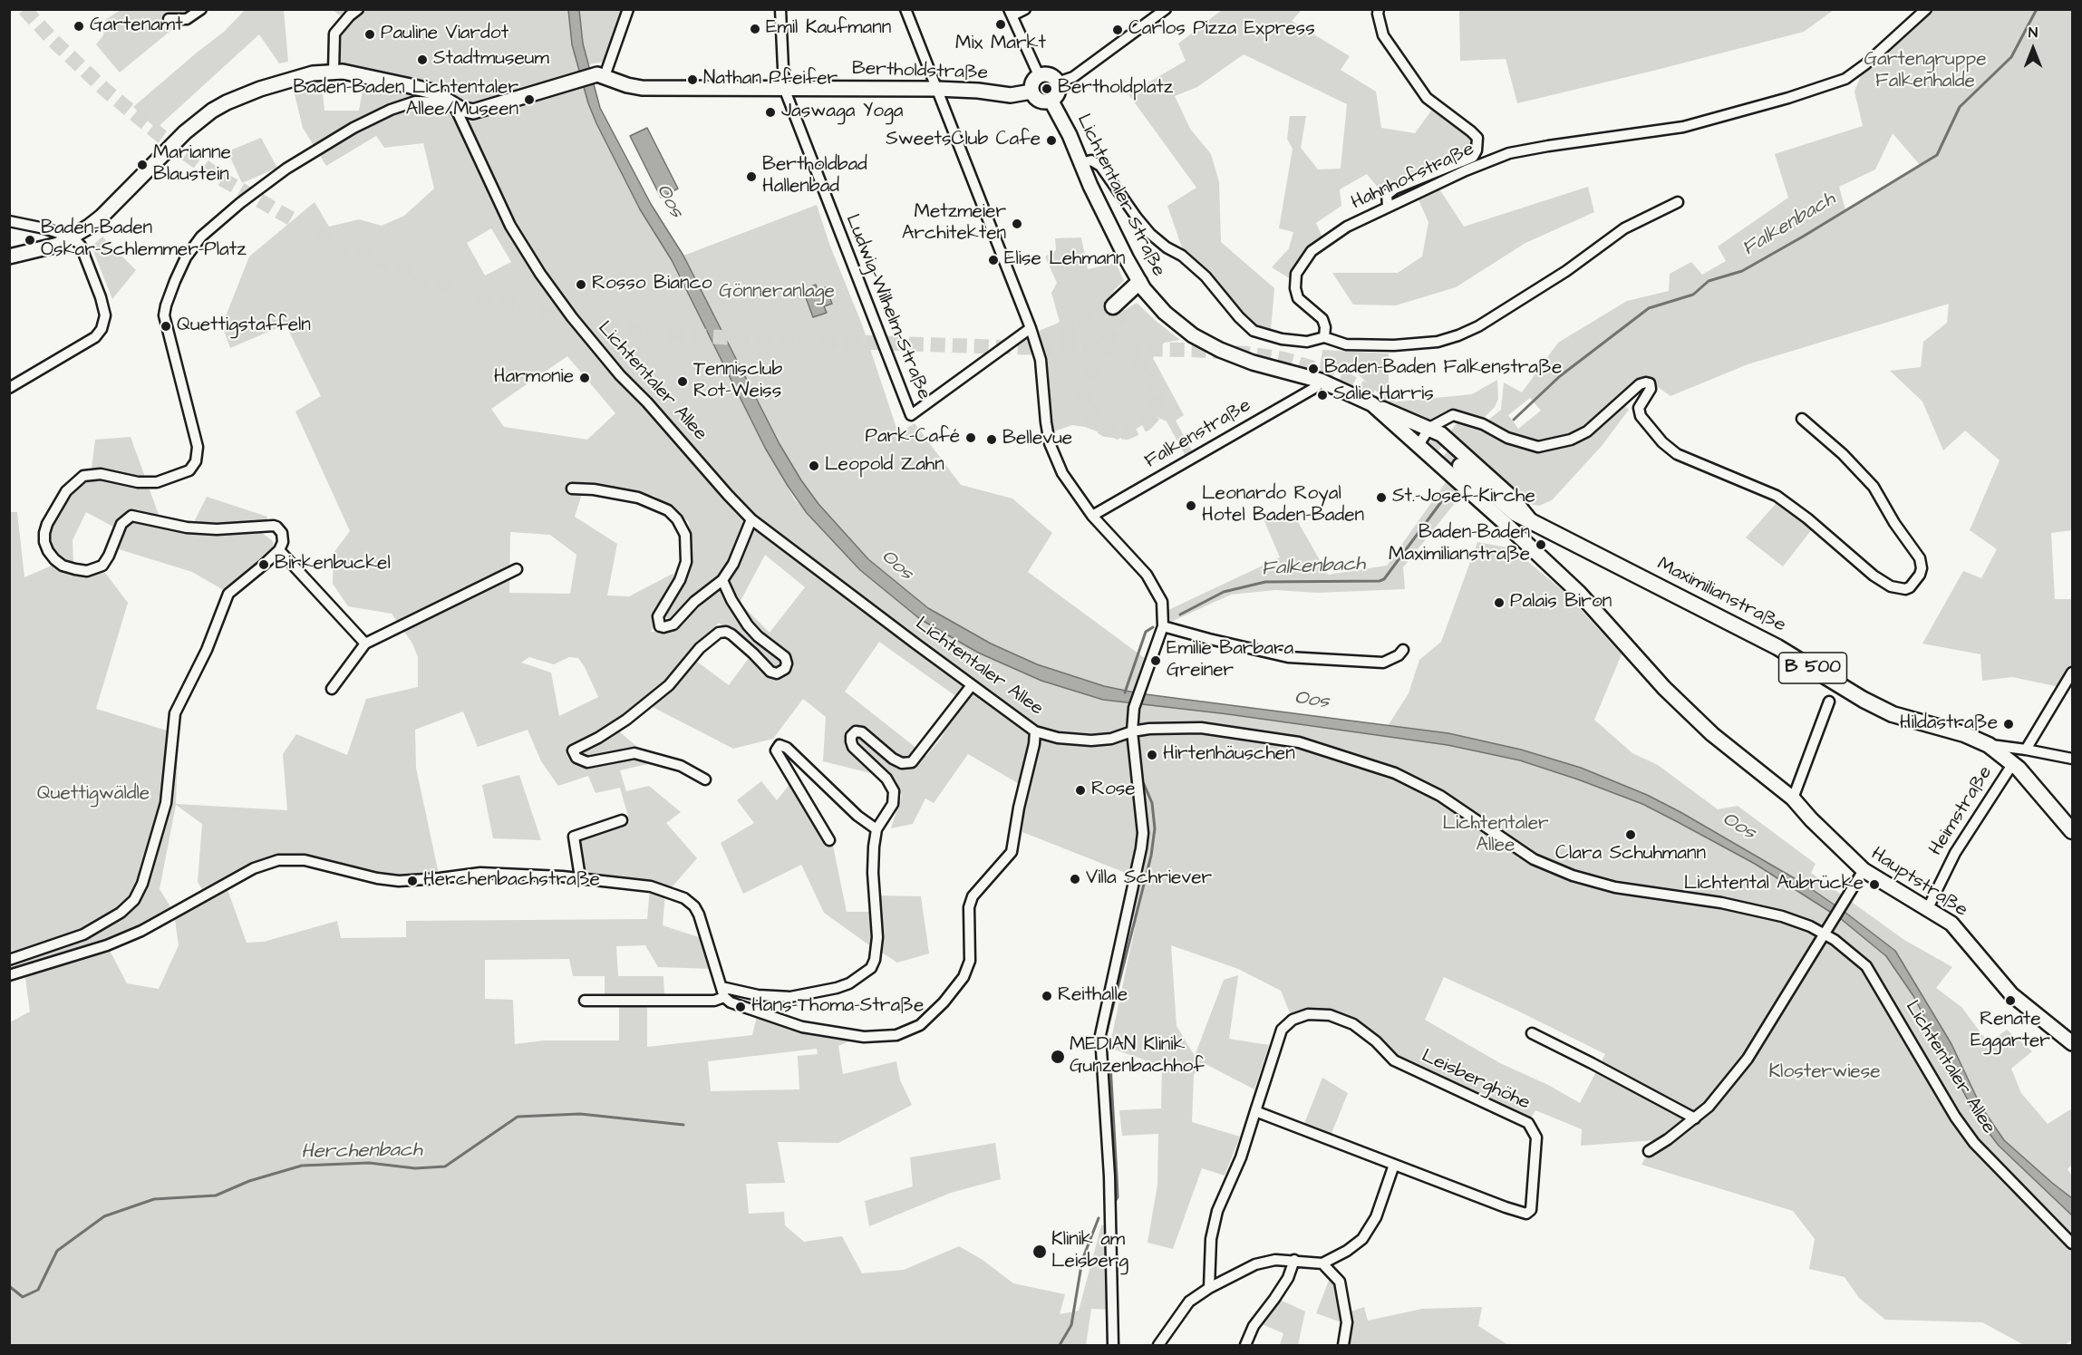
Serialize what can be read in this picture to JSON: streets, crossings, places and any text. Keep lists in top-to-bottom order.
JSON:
{
  "streets": {
    "main road": [
      "Bertholdstraße",
      "Lichtentaler Straße",
      "Maximilianstraße",
      "B 500",
      "Hauptstraße"
    ],
    "street": [
      "Hahnhofstraße",
      "Ludwig-Wilhelm-Straße",
      "Lichtentaler Allee",
      "Falkenstraße",
      "Heimstraße",
      "Leisberghöhe"
    ]
  },
  "crossings": [
    ["Bertholdstraße", "Lichtentaler Straße"],
    ["Bertholdstraße", "Ludwig-Wilhelm-Straße"],
    ["Lichtentaler Straße", "Falkenstraße"],
    ["Lichtentaler Straße", "Maximilianstraße"],
    ["Lichtentaler Straße", "Hauptstraße"],
    ["Maximilianstraße", "Heimstraße"],
    ["Heimstraße", "Hauptstraße"]
  ],
  "water": ["Oos", "Falkenbach", "Herchenbach"],
  "parks": [
    "Gartengruppe Falkenhalde",
    "Gönneranlage",
    "Quettigwäldle",
    "Lichtentaler Allee",
    "Klosterwiese"
  ],
  "places": [
    "Mix Markt",
    "Gartenamt",
    "Emil Kaufmann",
    "Carlos Pizza Express",
    "Pauline Viardot",
    "Stadtmuseum",
    "Nathan Pfeifer",
    "Bertholdplatz",
    "Baden-Baden Lichtentaler Allee/Museen",
    "Jaswaga Yoga",
    "SweetsClub Cafe",
    "Marianne Blaustein",
    "Bertholdbad Hallenbad",
    "Metzmeier Architekten",
    "Baden-Baden Oskar-Schlemmer-Platz",
    "Elise Lehmann",
    "Rosso Bianco",
    "Quettigstaffeln",
    "Baden-Baden Falkenstraße",
    "Harmonie",
    "Tennisclub Rot-Weiss",
    "Salie Harris",
    "Park-Café",
    "Bellevue",
    "Leopold Zahn",
    "St.-Josef-Kirche",
    "Leonardo Royal Hotel Baden-Baden",
    "Baden-Baden Maximilianstraße",
    "Birkenbuckel",
    "Palais Biron",
    "Emilie Barbara Greiner",
    "Hildastraße",
    "Hirtenhäuschen",
    "Rose",
    "Clara Schuhmann",
    "Villa Schriever",
    "Herchenbachstraße",
    "Lichtental Aubrücke",
    "Reithalle",
    "Renate Eggarter",
    "Hans-Thoma-Straße",
    "MEDIAN Klinik Gunzenbachhof",
    "Klinik am Leisberg"
  ],
  "north": "top"
}
